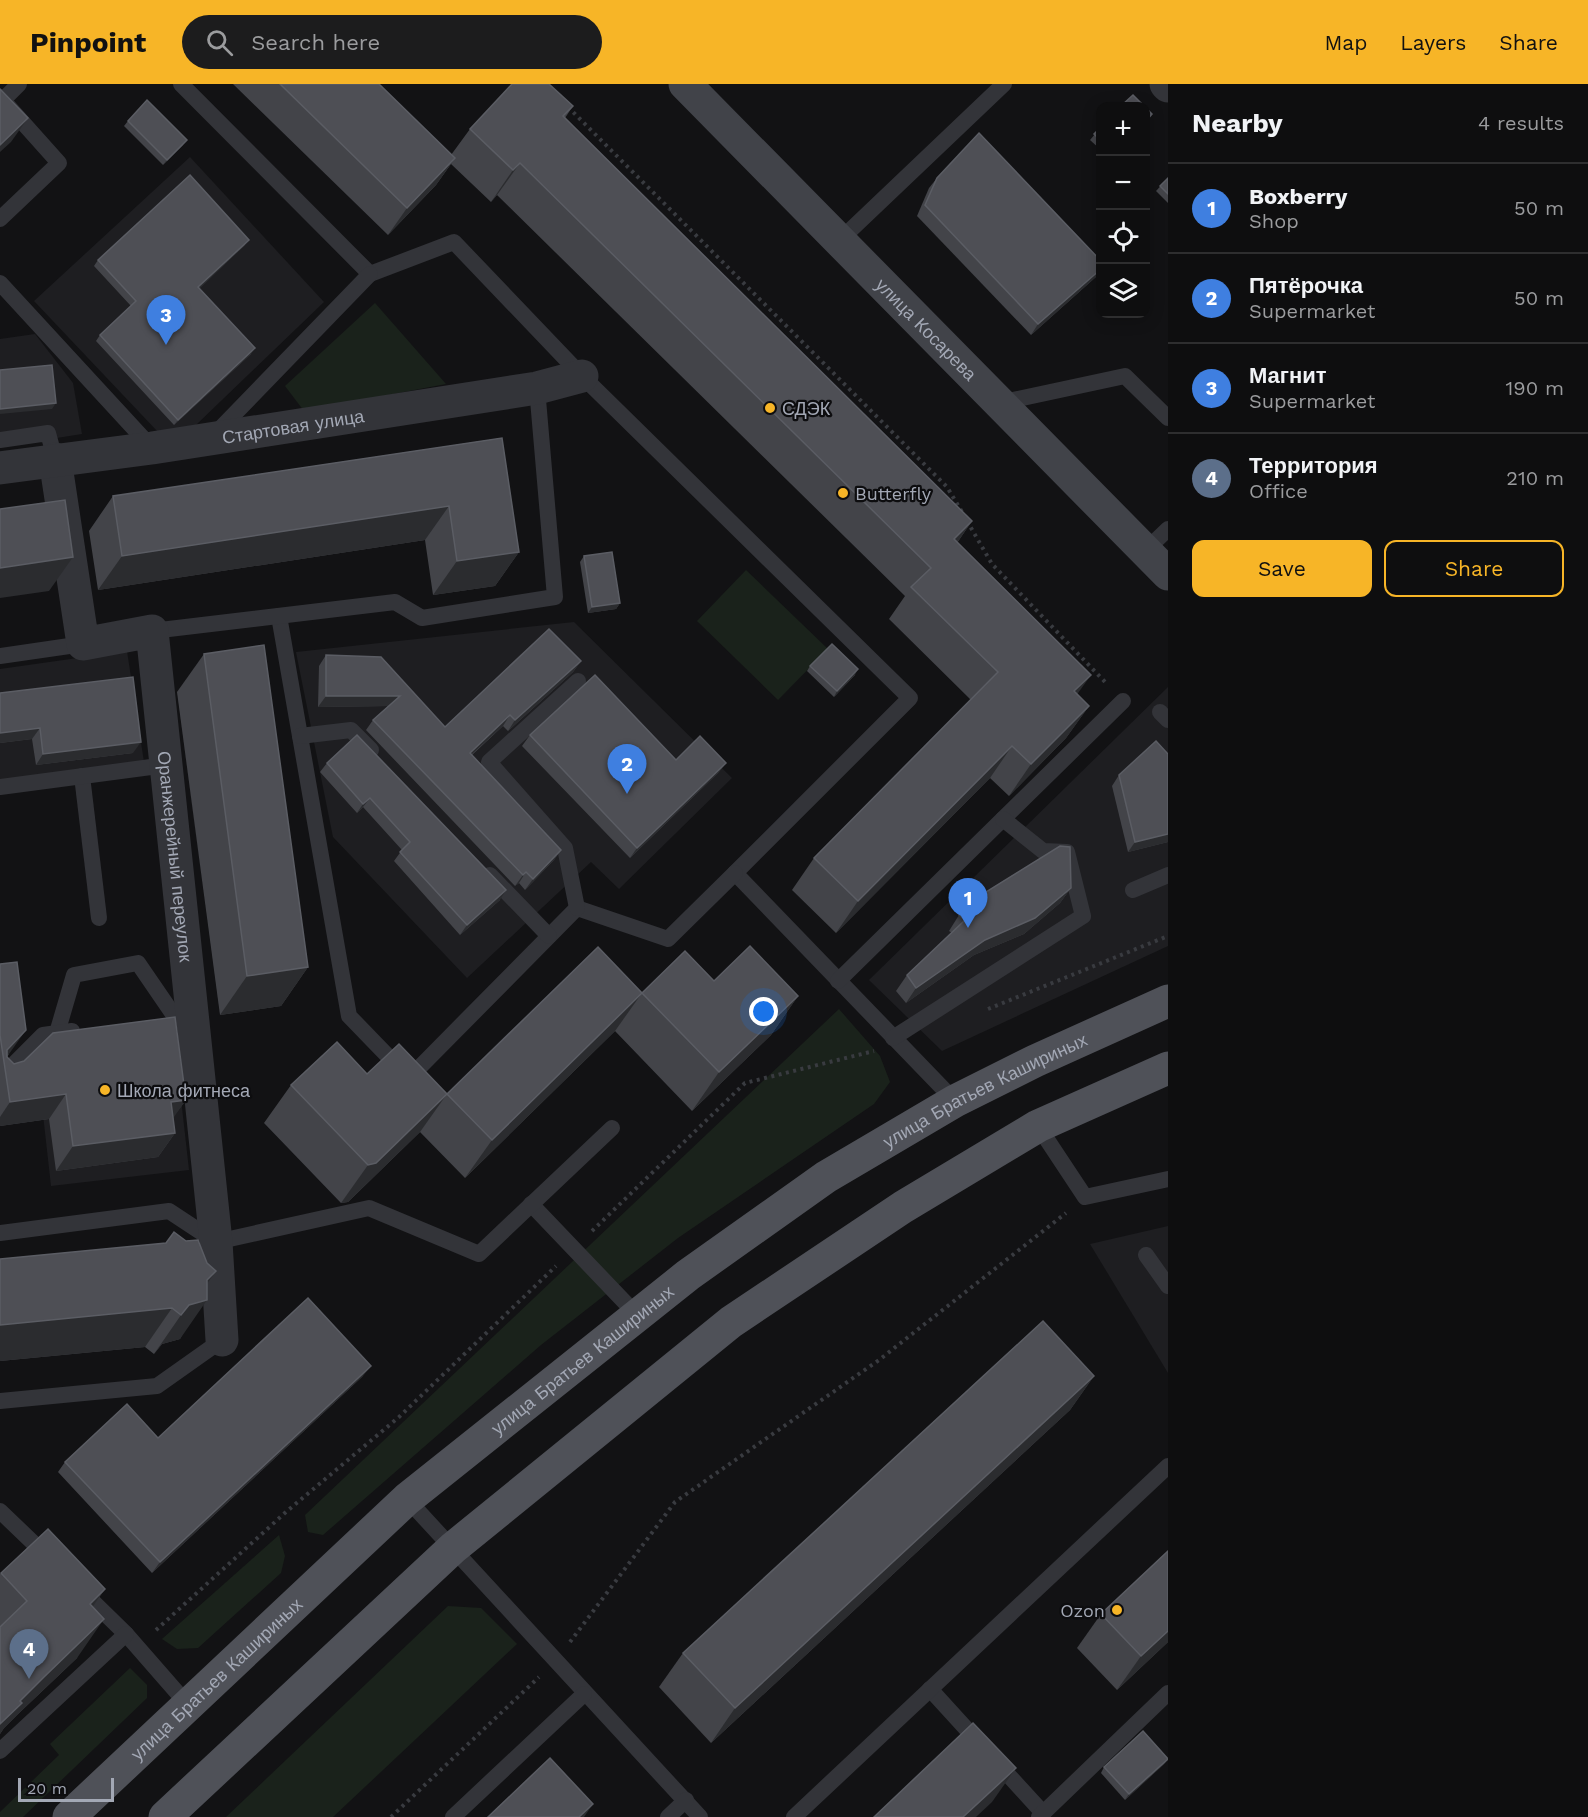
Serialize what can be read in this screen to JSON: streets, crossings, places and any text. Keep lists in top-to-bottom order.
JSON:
{
  "streets": {
    "main road": ["улица Братьев Кашириных"],
    "street": ["улица Косарева", "Стартовая улица", "Оранжерейный переулок"]
  },
  "places": [
    "СДЭК",
    "Butterfly",
    "Школа фитнеса",
    "Ozon"
  ],
  "scale_bar": "20 m",
  "page": {
    "header": "Pinpoint",
    "search": "Search here",
    "nav": ["Map", "Layers", "Share"],
    "heading": ["Nearby", "4 results"],
    "map_buttons": ["+", "−"],
    "list": [
      {
        "mark": "1",
        "name": "Boxberry",
        "note": "Shop",
        "value": "50 m"
      },
      {
        "mark": "2",
        "name": "Пятёрочка",
        "note": "Supermarket",
        "value": "50 m"
      },
      {
        "mark": "3",
        "name": "Магнит",
        "note": "Supermarket",
        "value": "190 m"
      },
      {
        "mark": "4",
        "name": "Территория",
        "note": "Office",
        "value": "210 m"
      }
    ],
    "pins": [
      "3",
      "2",
      "1",
      "4"
    ],
    "buttons": ["Save", "Share"],
    "scale": "20 m"
  }
}
